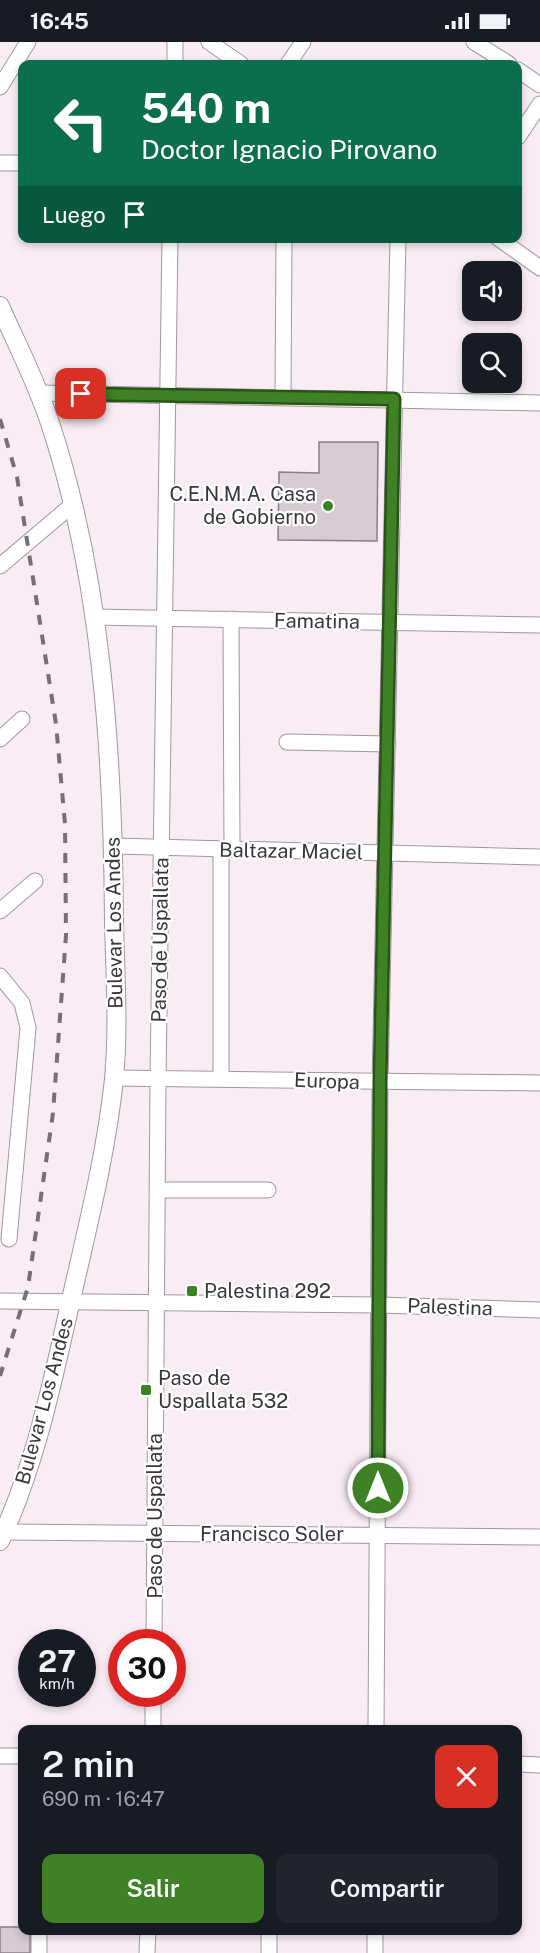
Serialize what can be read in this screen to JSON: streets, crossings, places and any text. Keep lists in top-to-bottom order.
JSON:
{
  "streets": {
    "main road": ["Bulevar Los Andes"],
    "street": [
      "Famatina",
      "Baltazar Maciel",
      "Paso de Uspallata",
      "Europa",
      "Palestina",
      "Francisco Soler"
    ]
  },
  "crossings": [
    ["Famatina", "Bulevar Los Andes"],
    ["Famatina", "Paso de Uspallata"],
    ["Baltazar Maciel", "Bulevar Los Andes"],
    ["Baltazar Maciel", "Paso de Uspallata"],
    ["Bulevar Los Andes", "Europa"],
    ["Bulevar Los Andes", "Palestina"],
    ["Bulevar Los Andes", "Francisco Soler"],
    ["Paso de Uspallata", "Europa"],
    ["Paso de Uspallata", "Palestina"],
    ["Paso de Uspallata", "Francisco Soler"]
  ],
  "places": {
    "other": ["C.E.N.M.A. Casa de Gobierno"],
    "transit": ["Palestina 292", "Paso de Uspallata 532"]
  },
  "page": {
    "status": "16:45",
    "turn": ["540 m", "Doctor Ignacio Pirovano"],
    "then": "Luego",
    "speed": "27 km/h",
    "limit": "30",
    "heading": ["2 min", "690 m · 16:47"],
    "buttons": ["Salir", "Compartir"]
  }
}
